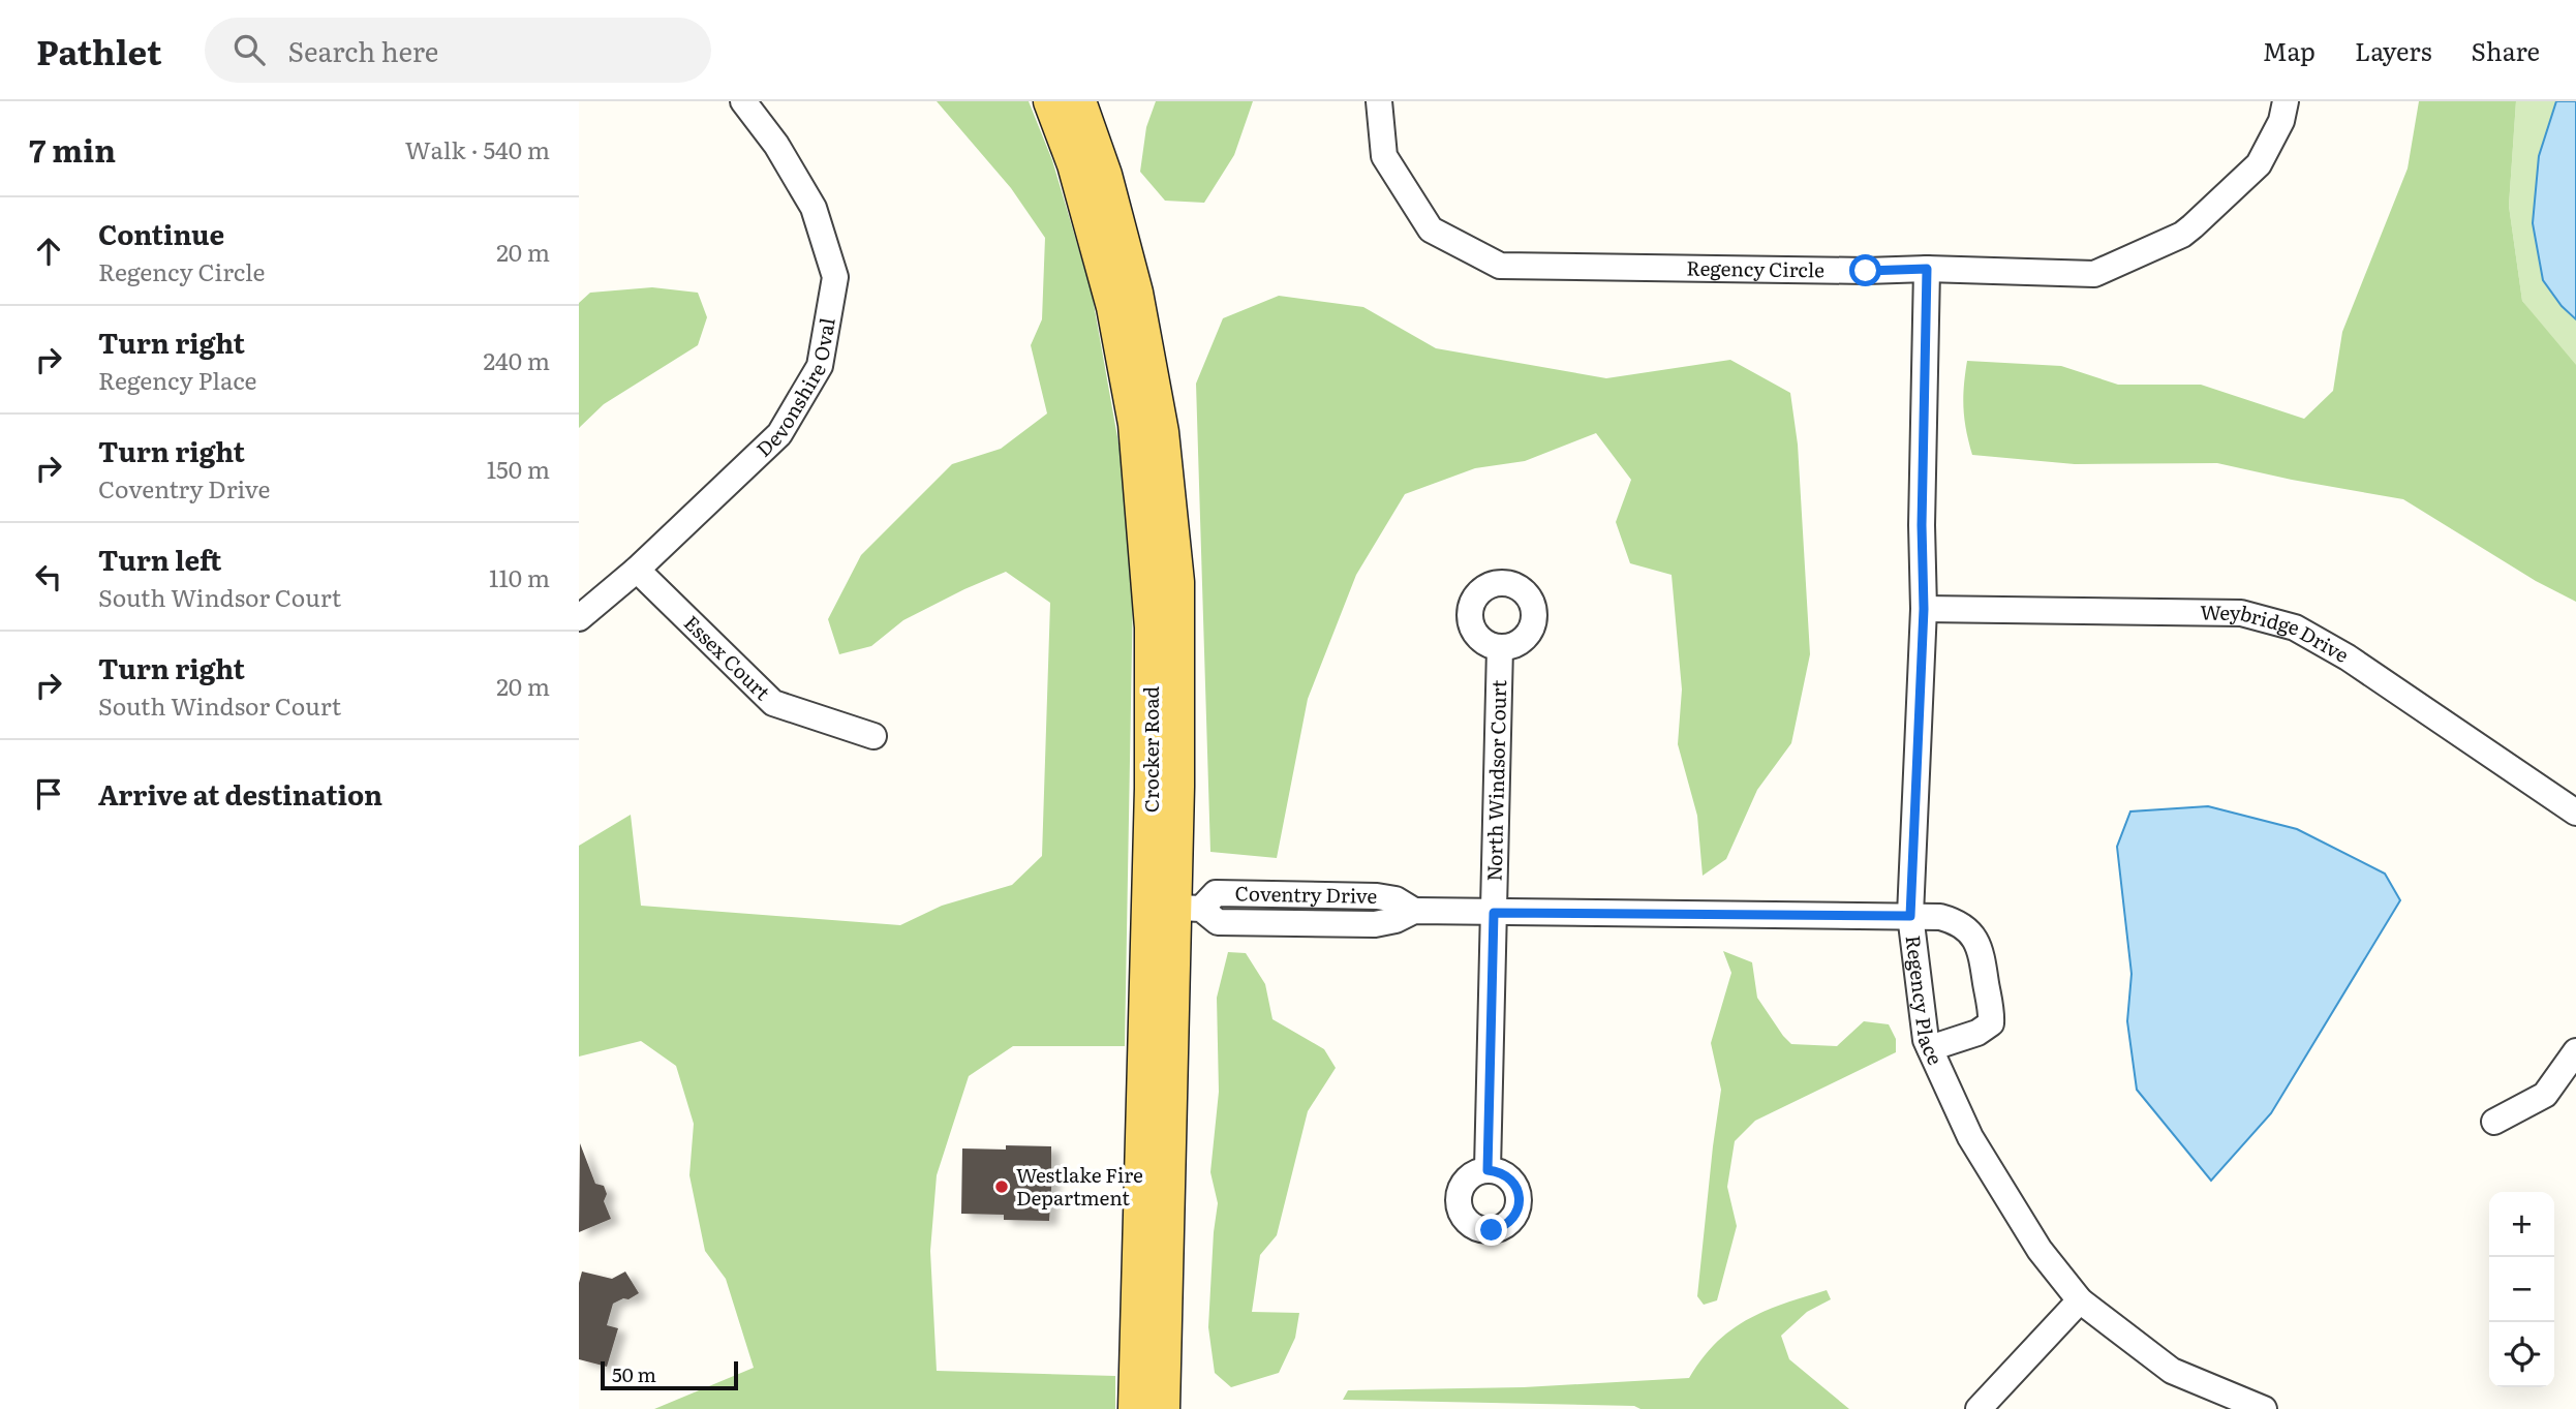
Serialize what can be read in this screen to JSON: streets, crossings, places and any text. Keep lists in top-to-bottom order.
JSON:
{
  "streets": {
    "main road": ["Crocker Road"],
    "street": [
      "Regency Circle",
      "Devonshire Oval",
      "Weybridge Drive",
      "Essex Court",
      "North Windsor Court",
      "Coventry Drive",
      "Regency Place"
    ]
  },
  "crossings": [
    ["Regency Circle", "Regency Place"],
    ["Devonshire Oval", "Essex Court"],
    ["Weybridge Drive", "Regency Place"],
    ["Crocker Road", "Coventry Drive"],
    ["North Windsor Court", "Coventry Drive"],
    ["Coventry Drive", "Regency Place"]
  ],
  "places": ["Westlake Fire Department"],
  "scale_bar": "50 m",
  "page": {
    "header": "Pathlet",
    "search": "Search here",
    "nav": ["Map", "Layers", "Share"],
    "heading": ["7 min", "Walk · 540 m"],
    "list": [
      ["Continue", "Regency Circle", "20 m"],
      ["Turn right", "Regency Place", "240 m"],
      ["Turn right", "Coventry Drive", "150 m"],
      ["Turn left", "South Windsor Court", "110 m"],
      ["Turn right", "South Windsor Court", "20 m"],
      "Arrive at destination"
    ],
    "map_buttons": ["+", "−"],
    "scale": "50 m"
  }
}
